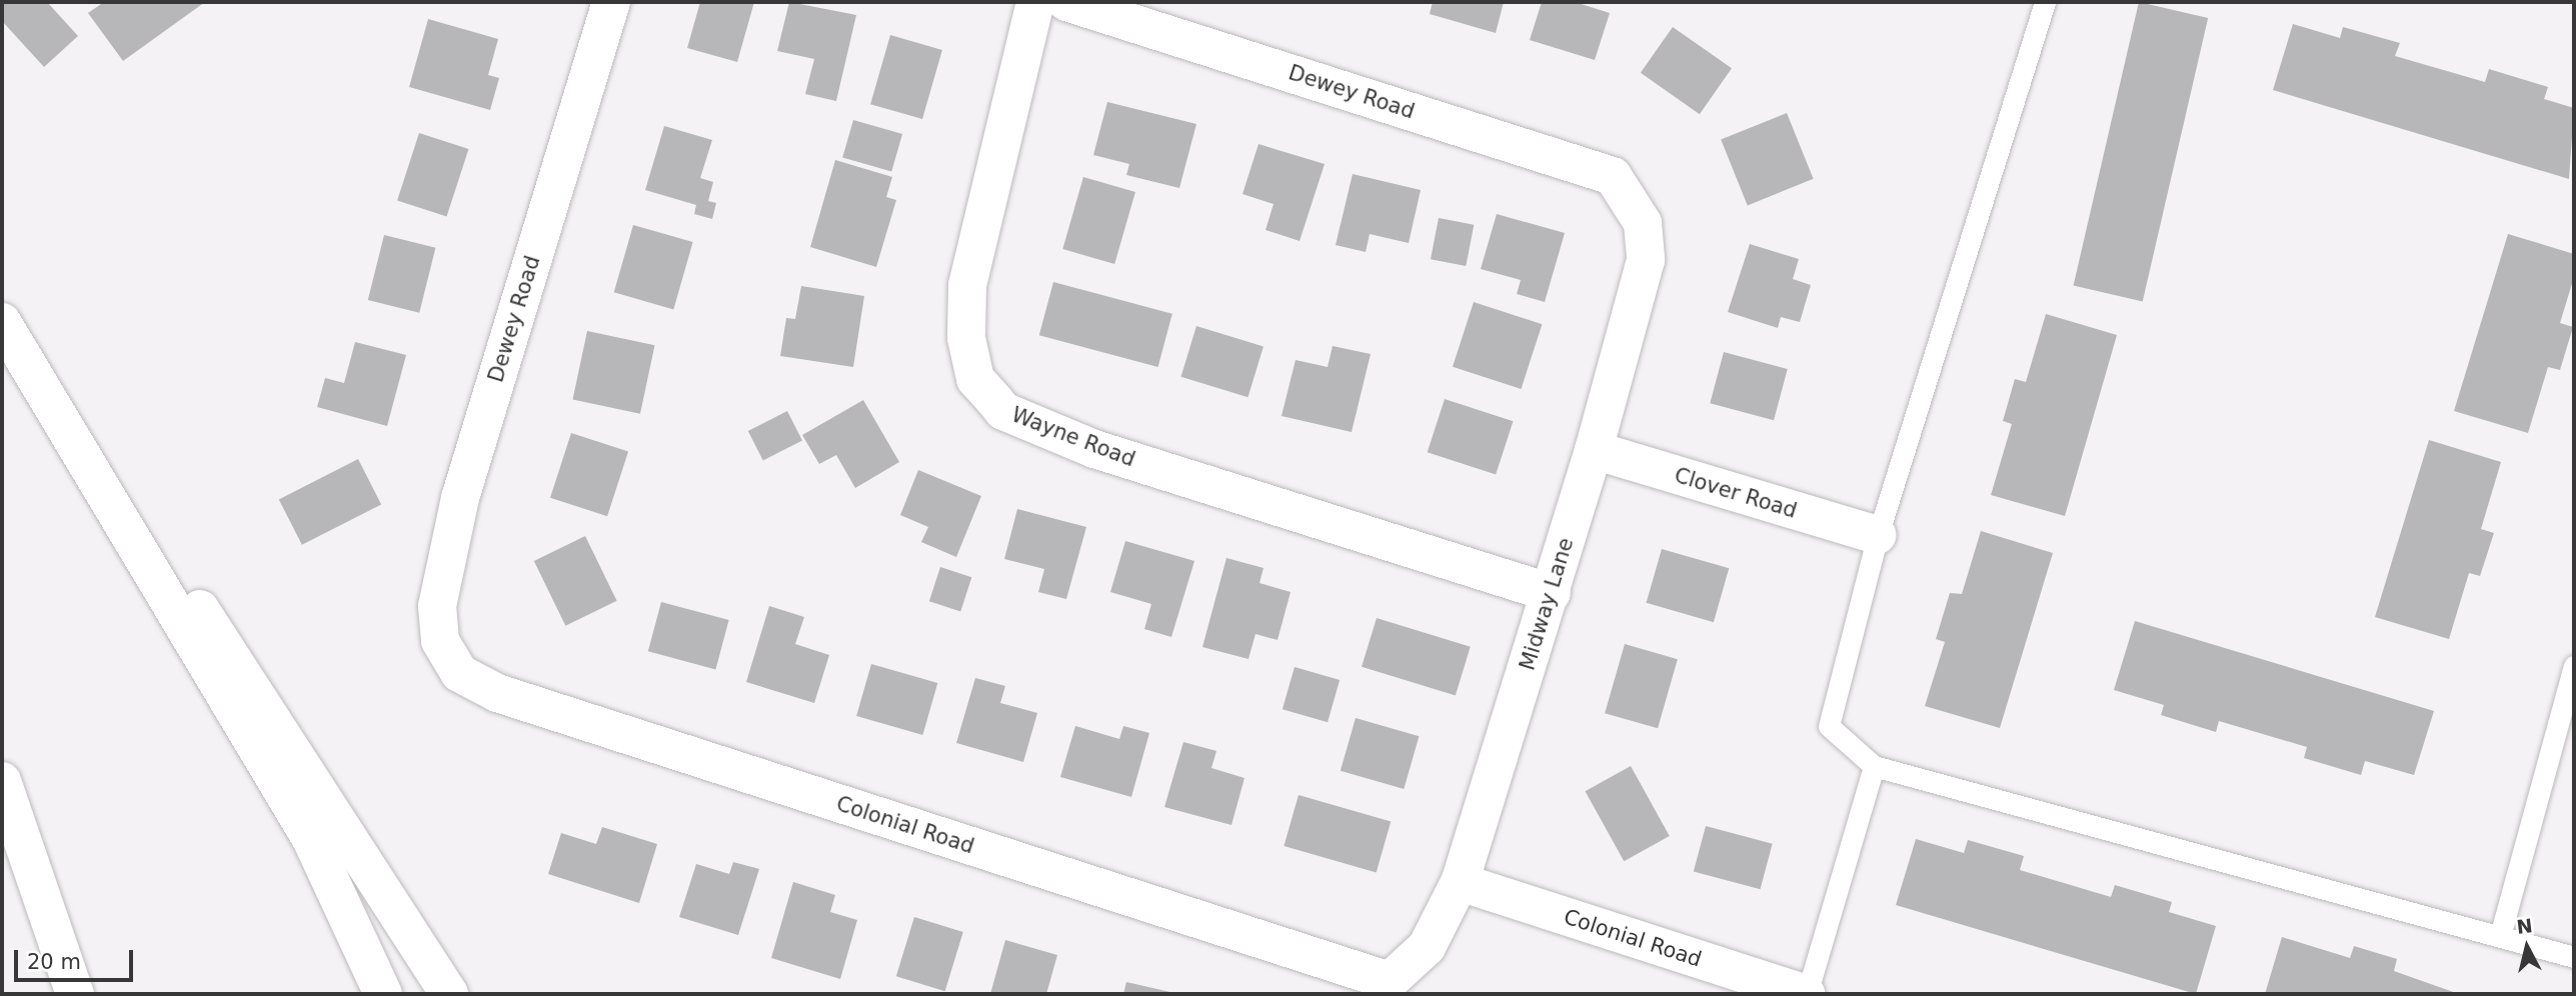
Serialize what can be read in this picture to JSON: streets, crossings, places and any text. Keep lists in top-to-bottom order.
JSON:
{
  "streets": {
    "main road": [
      "Dewey Road",
      "Wayne Road",
      "Clover Road",
      "Midway Lane",
      "Colonial Road"
    ]
  },
  "crossings": [
    ["Dewey Road", "Midway Lane"],
    ["Dewey Road", "Colonial Road"],
    ["Wayne Road", "Midway Lane"],
    ["Clover Road", "Midway Lane"],
    ["Midway Lane", "Colonial Road"]
  ],
  "scale_bar": "20 m",
  "north": "top"
}
